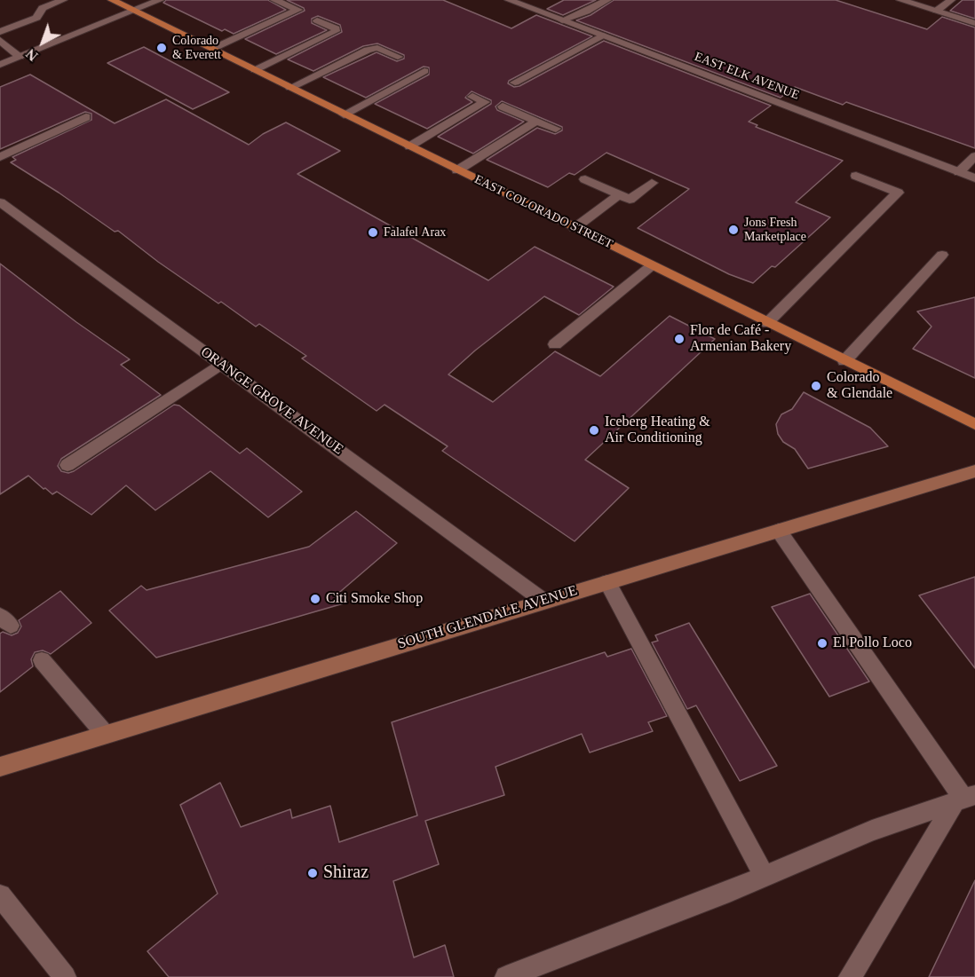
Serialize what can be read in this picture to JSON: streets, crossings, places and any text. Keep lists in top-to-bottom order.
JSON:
{
  "streets": {
    "main road": ["EAST COLORADO STREET", "SOUTH GLENDALE AVENUE"],
    "street": ["EAST ELK AVENUE", "ORANGE GROVE AVENUE"]
  },
  "crossings": [
    ["ORANGE GROVE AVENUE", "SOUTH GLENDALE AVENUE"]
  ],
  "places": [
    "Colorado & Everett",
    "Jons Fresh Marketplace",
    "Falafel Arax",
    "Flor de Café - Armenian Bakery",
    "Colorado & Glendale",
    "Iceberg Heating & Air Conditioning",
    "Citi Smoke Shop",
    "El Pollo Loco",
    "Shiraz"
  ],
  "north": "bottom left"
}
